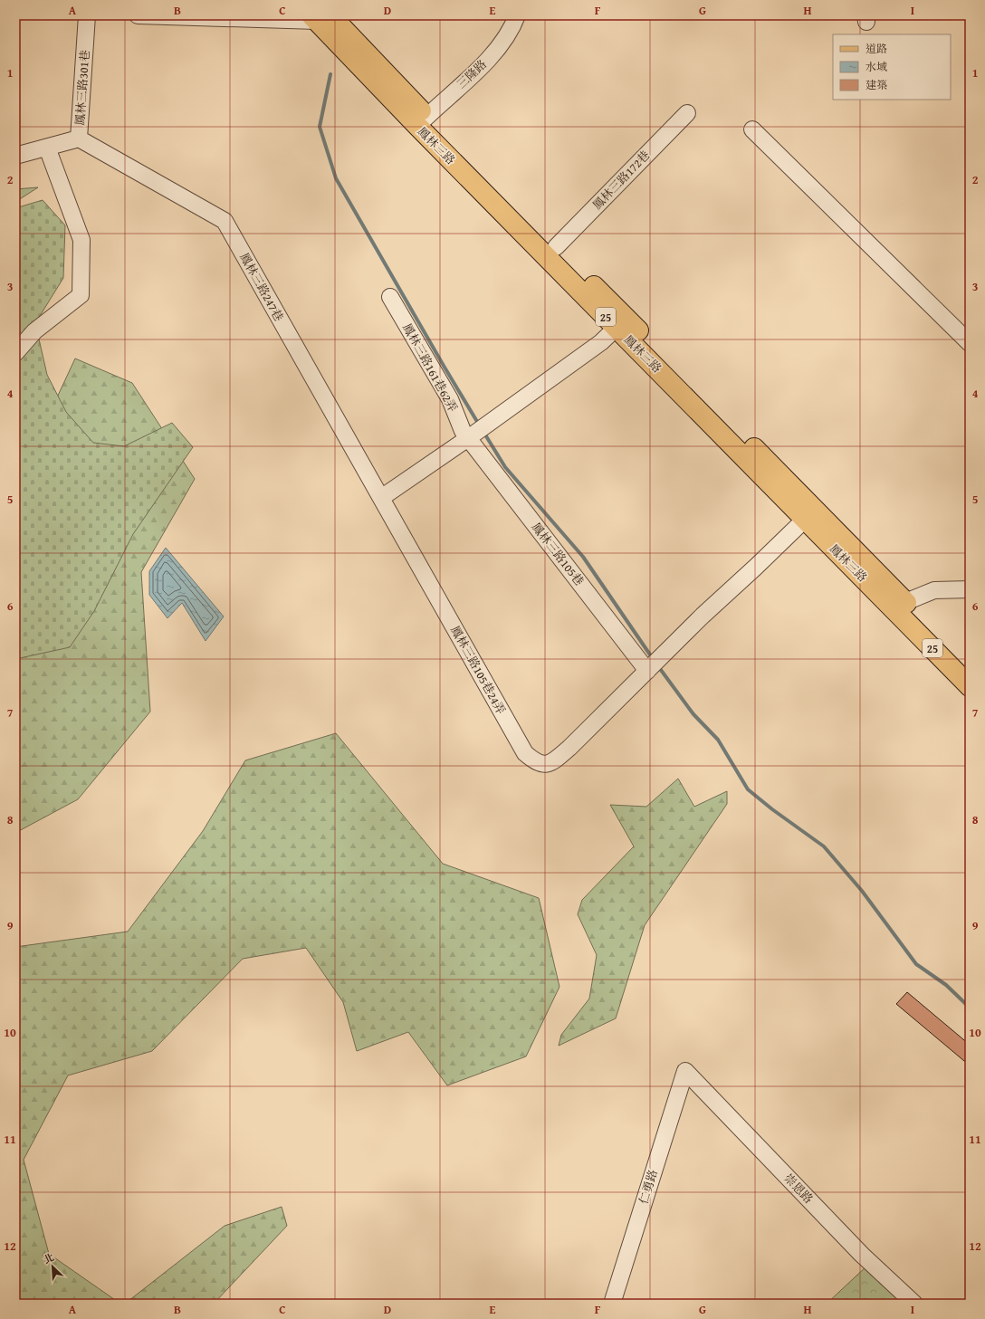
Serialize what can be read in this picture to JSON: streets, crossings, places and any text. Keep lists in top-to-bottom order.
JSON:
{
  "streets": {
    "main road": ["鳳林三路", "25"],
    "street": [
      "三隆路",
      "鳳林三路301巷",
      "鳳林三路172巷",
      "鳳林三路247巷",
      "鳳林三路161巷62弄",
      "鳳林三路105巷",
      "鳳林三路105巷24弄",
      "仁勇路",
      "崇恩路"
    ]
  },
  "crossings": [
    ["三隆路", "鳳林三路"],
    ["鳳林三路301巷", "鳳林三路247巷"],
    ["鳳林三路", "鳳林三路172巷"],
    ["鳳林三路247巷", "鳳林三路105巷24弄"],
    ["鳳林三路161巷62弄", "鳳林三路105巷"],
    ["鳳林三路105巷", "鳳林三路105巷24弄"],
    ["仁勇路", "崇恩路"]
  ],
  "legend": ["道路", "水域", "建築"],
  "north": "top left",
  "grid": {
    "columns": [
      "A",
      "B",
      "C",
      "D",
      "E",
      "F",
      "G",
      "H",
      "I"
    ],
    "rows": [
      "1",
      "2",
      "3",
      "4",
      "5",
      "6",
      "7",
      "8",
      "9",
      "10",
      "11",
      "12"
    ]
  }
}
